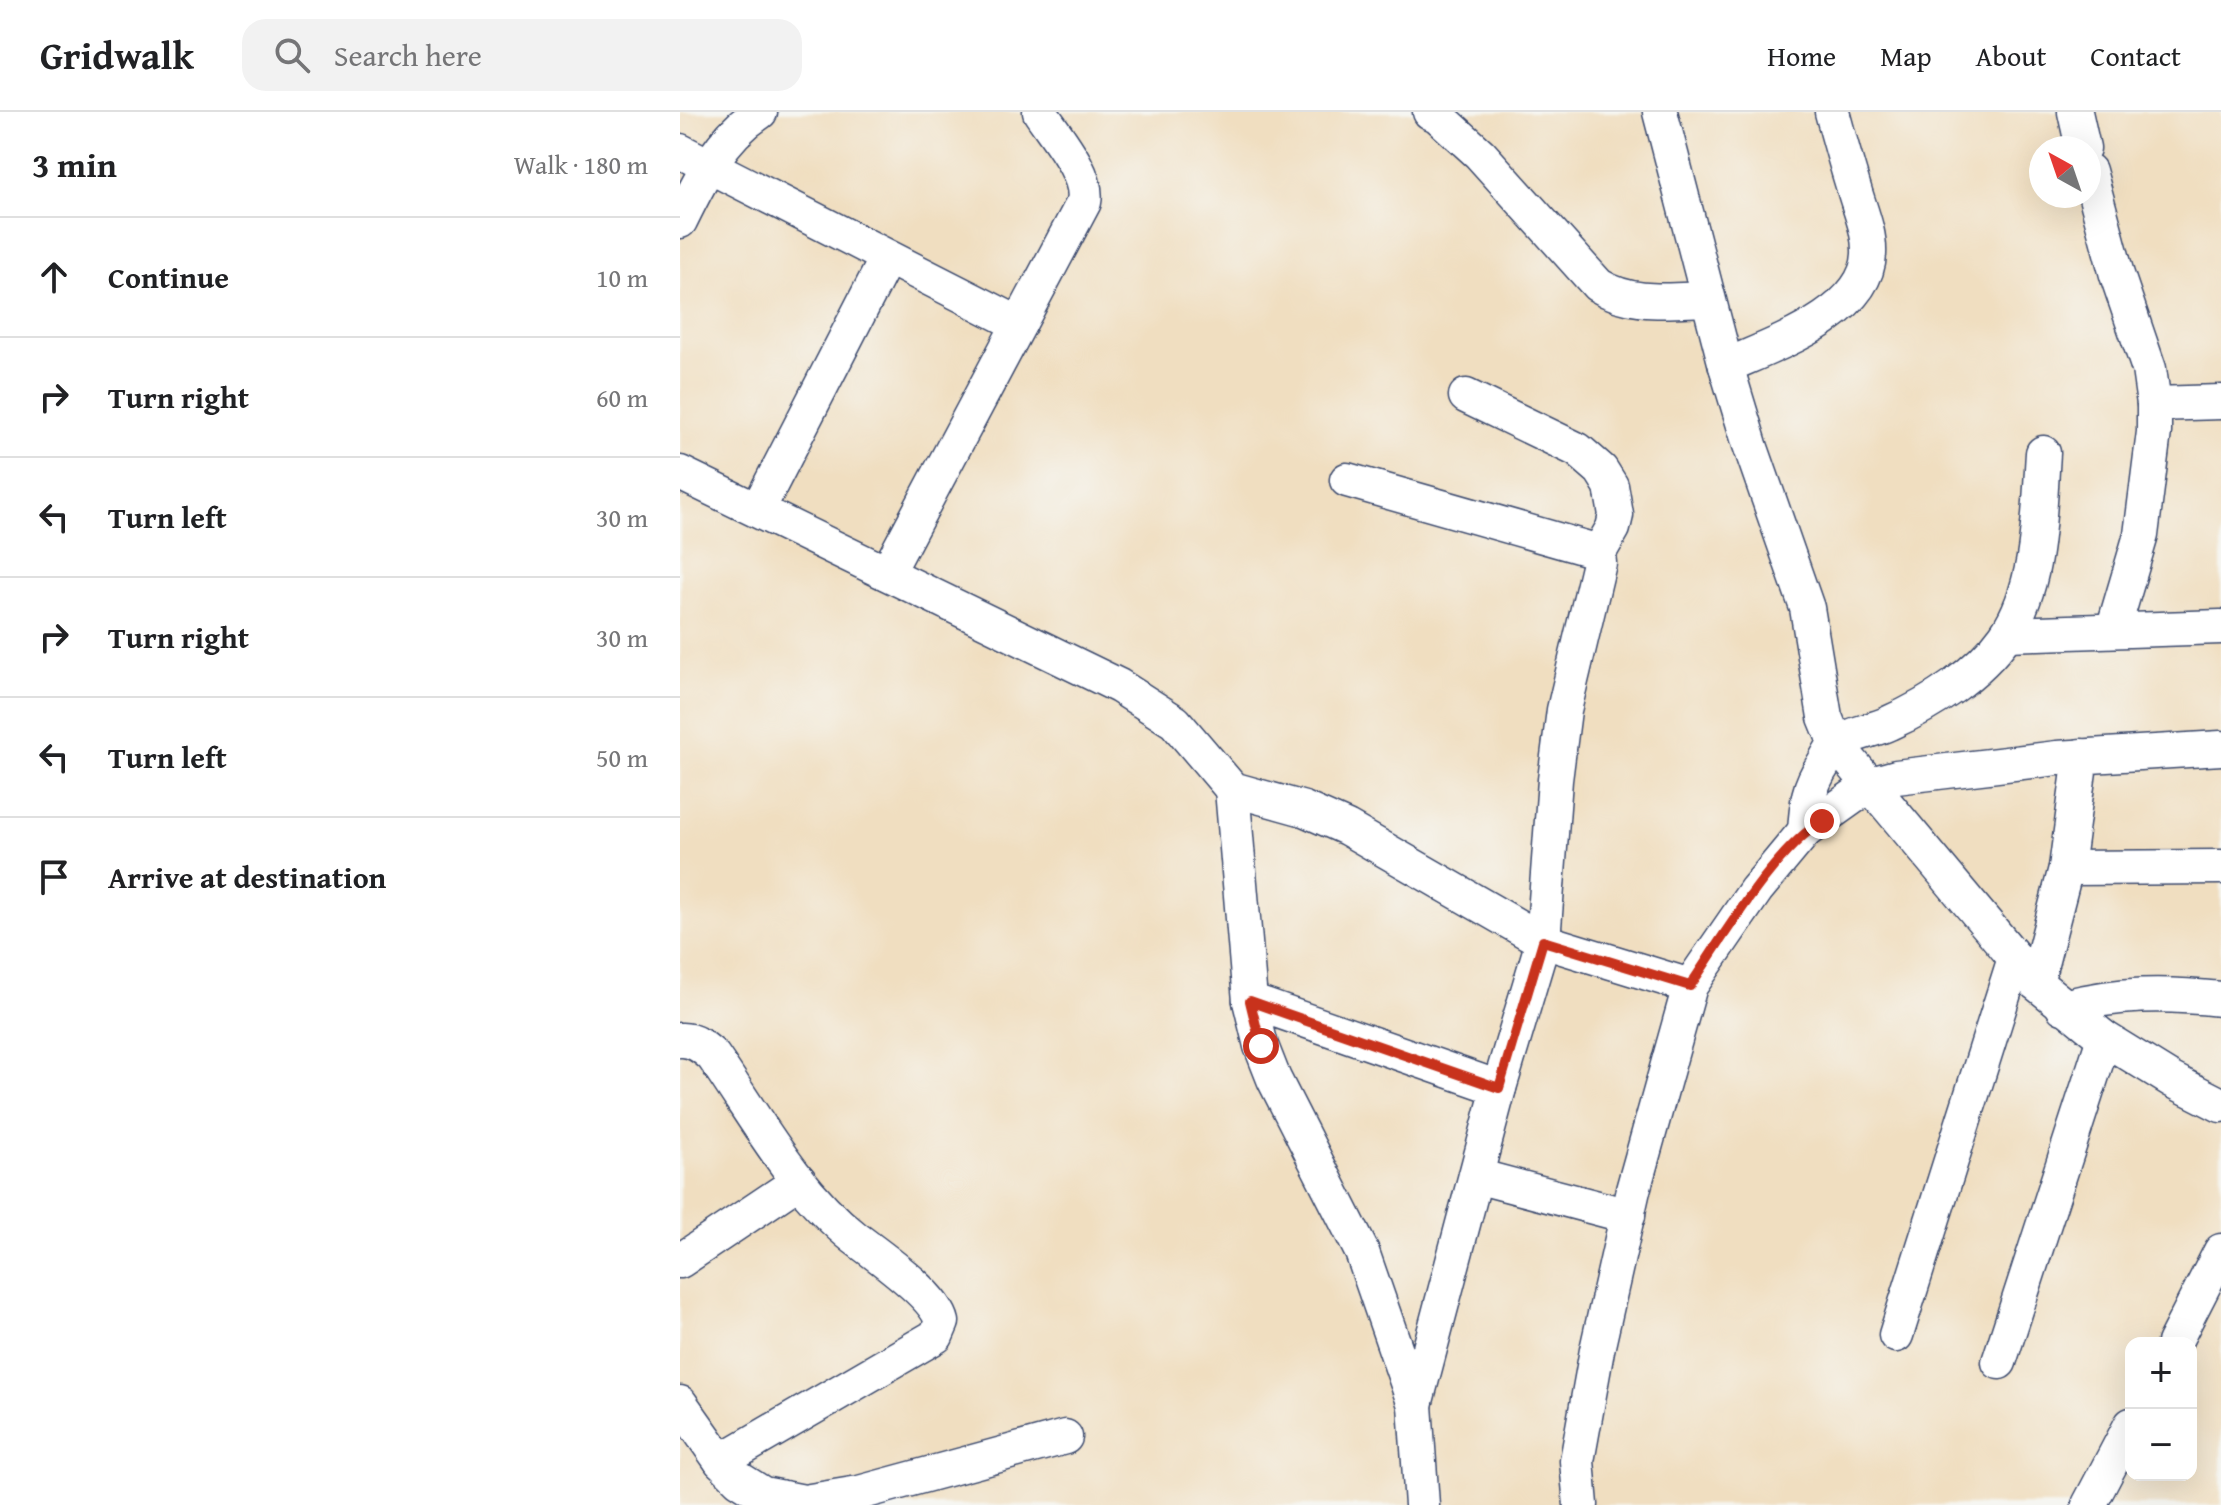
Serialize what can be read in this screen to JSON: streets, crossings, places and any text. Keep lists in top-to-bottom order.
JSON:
{
  "north": "top left",
  "page": {
    "header": "Gridwalk",
    "search": "Search here",
    "nav": [
      "Home",
      "Map",
      "About",
      "Contact"
    ],
    "heading": ["3 min", "Walk · 180 m"],
    "list": [
      ["Continue", "10 m"],
      ["Turn right", "60 m"],
      ["Turn left", "30 m"],
      ["Turn right", "30 m"],
      ["Turn left", "50 m"],
      "Arrive at destination"
    ],
    "map_buttons": ["+", "−"]
  }
}
